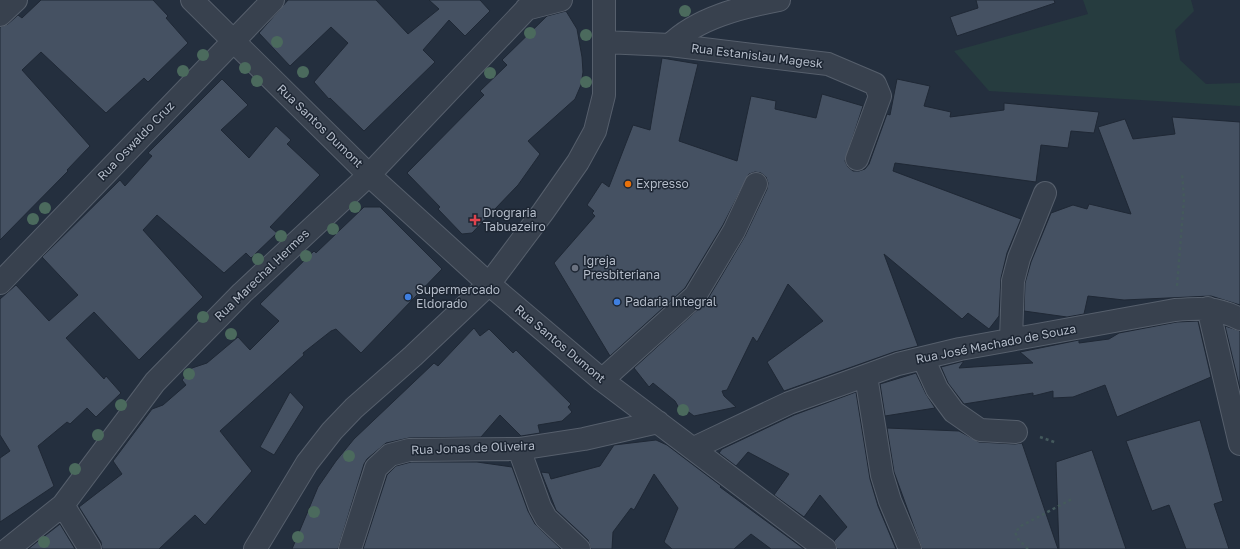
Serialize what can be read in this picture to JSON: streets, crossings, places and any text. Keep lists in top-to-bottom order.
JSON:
{
  "streets": {
    "street": [
      "Rua Estanislau Magesk",
      "Rua Santos Dumont",
      "Rua Oswaldo Cruz",
      "Rua Marechal Hermes",
      "Rua José Machado de Souza",
      "Rua Jonas de Oliveira"
    ]
  },
  "crossings": [
    ["Rua Santos Dumont", "Rua Oswaldo Cruz"],
    ["Rua Santos Dumont", "Rua Marechal Hermes"],
    ["Rua Santos Dumont", "Rua José Machado de Souza"],
    ["Rua Santos Dumont", "Rua Jonas de Oliveira"]
  ],
  "places": {
    "other": [
      "Expresso",
      "Igreja Presbiteriana",
      "Supermercado Eldorado",
      "Padaria Integral"
    ],
    "health": ["Drograria Tabuazeiro"]
  }
}
